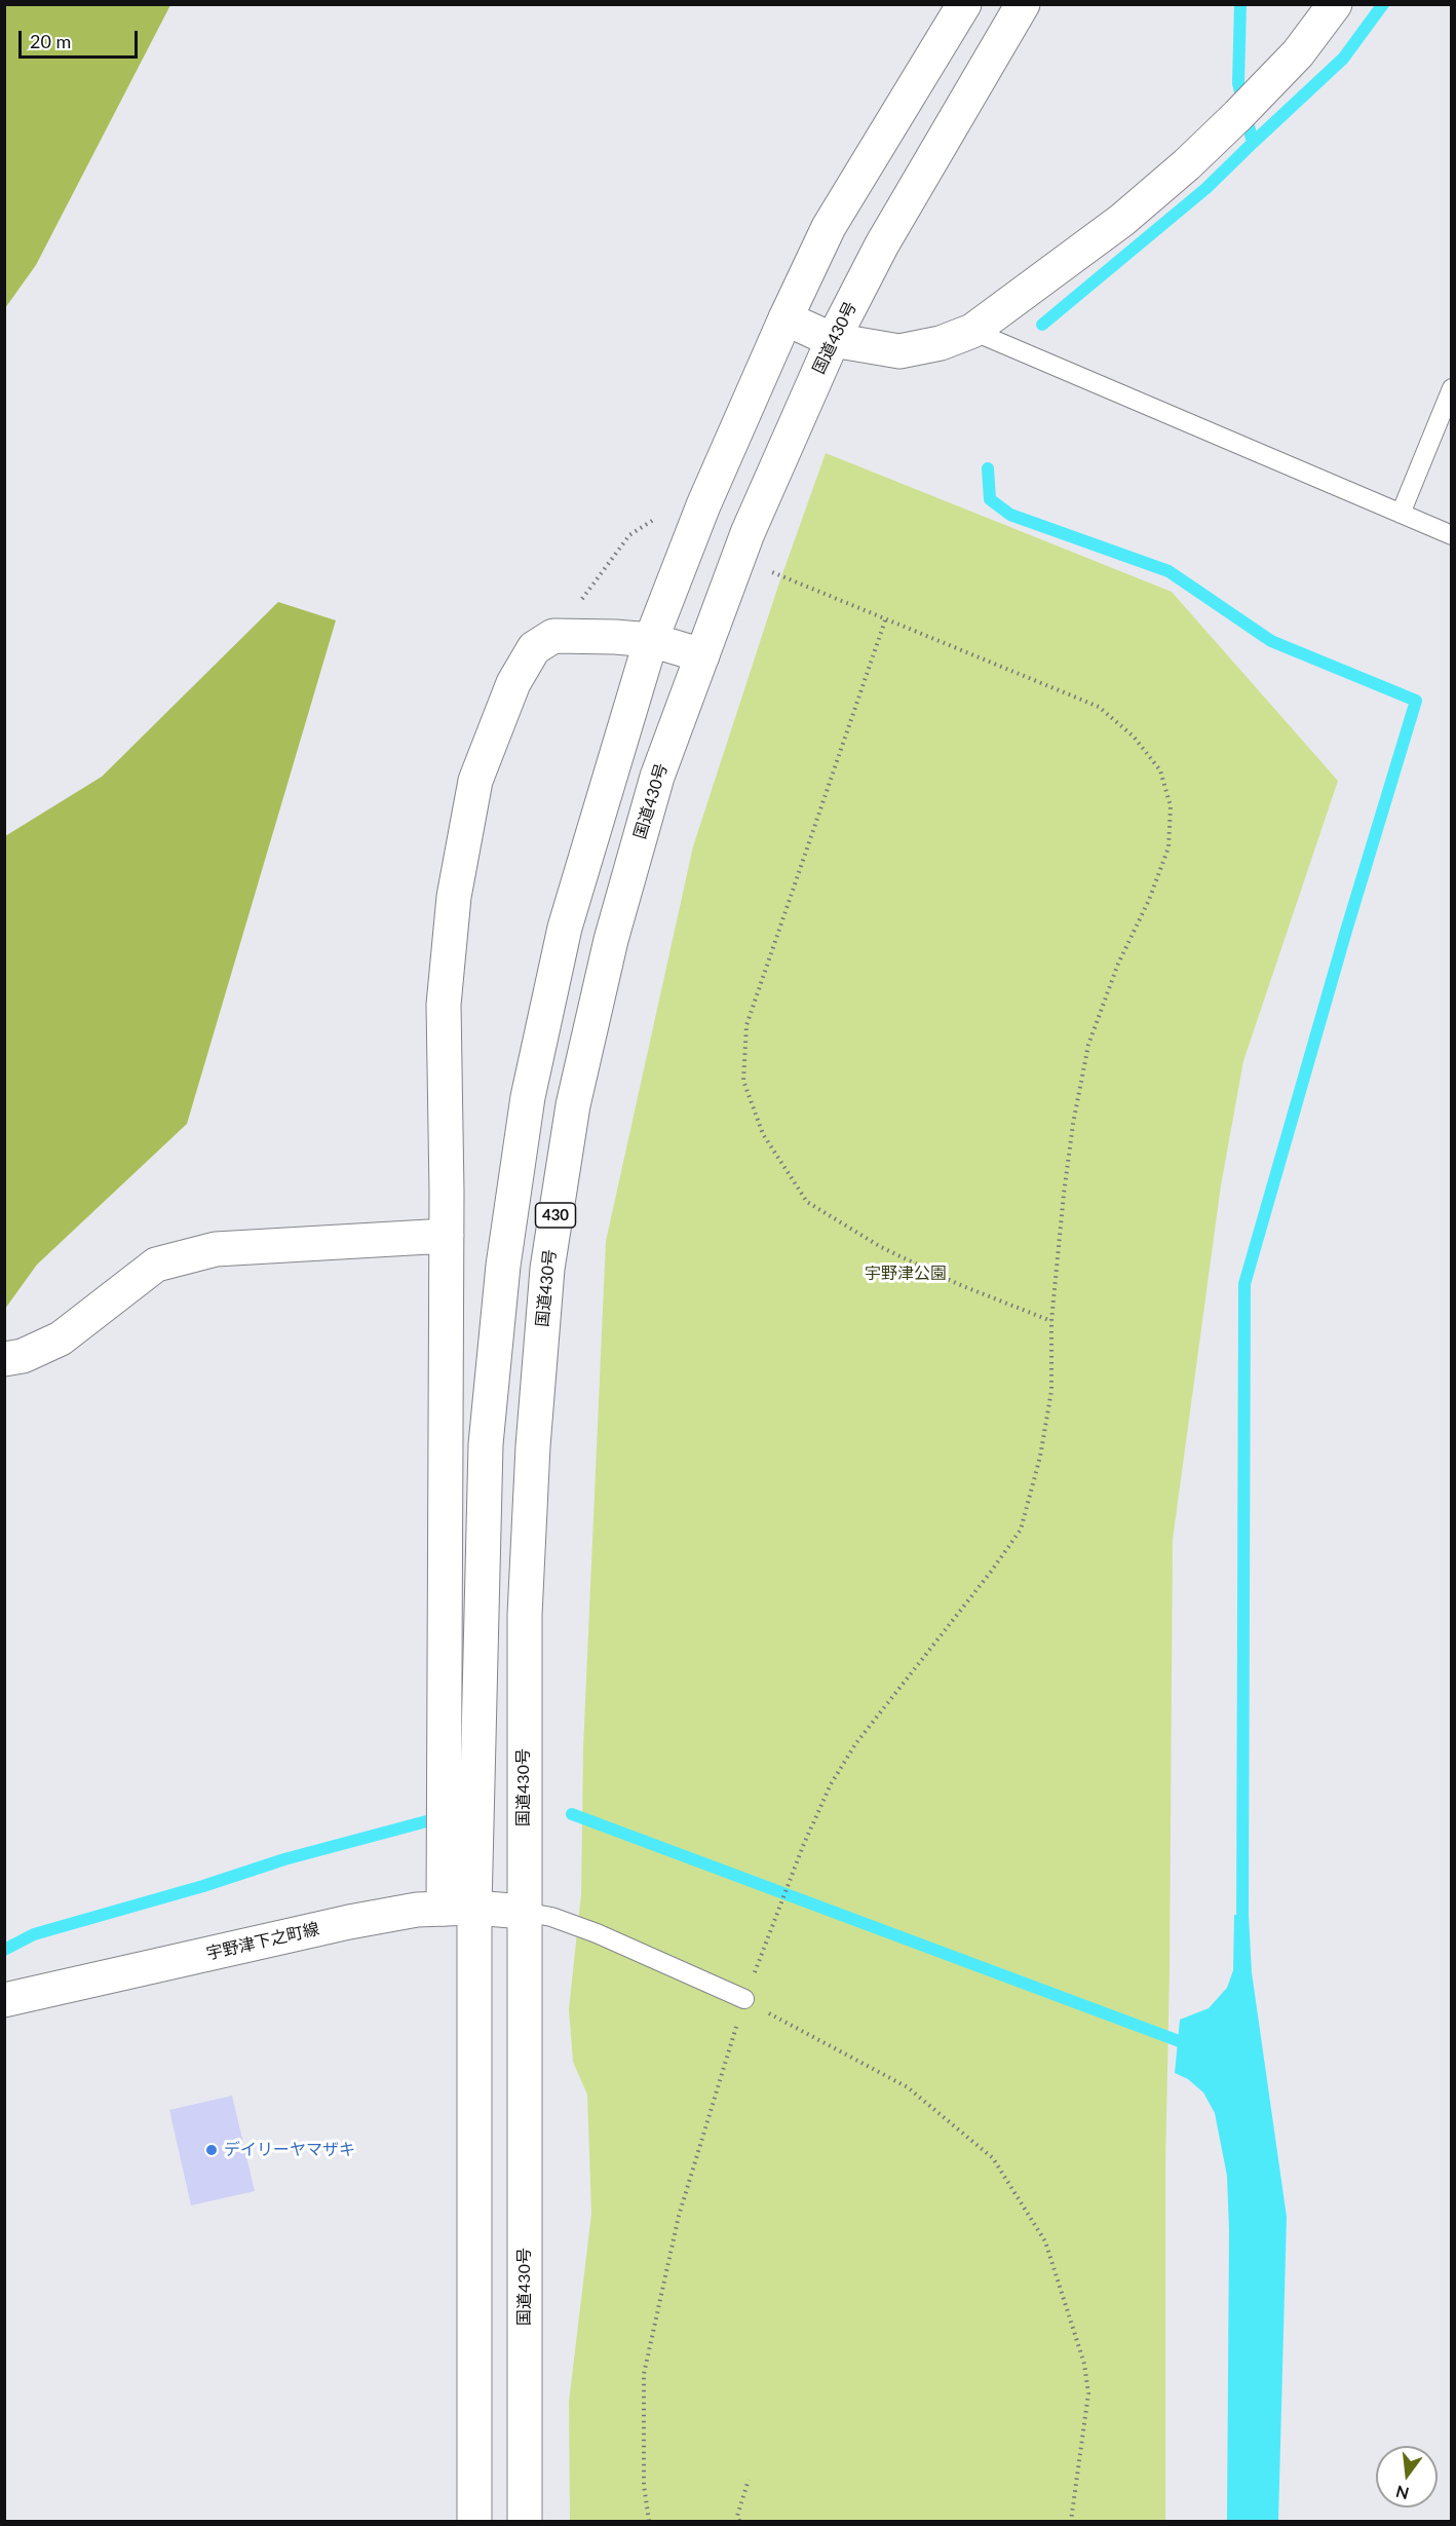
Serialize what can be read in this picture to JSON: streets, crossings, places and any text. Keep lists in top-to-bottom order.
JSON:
{
  "streets": {
    "main road": ["国道430号", "430", "宇野津下之町線"]
  },
  "crossings": [
    ["国道430号", "宇野津下之町線"],
    ["430", "宇野津下之町線"]
  ],
  "parks": ["宇野津公園"],
  "places": ["デイリーヤマザキ"],
  "scale_bar": "20 m",
  "north": "bottom"
}
